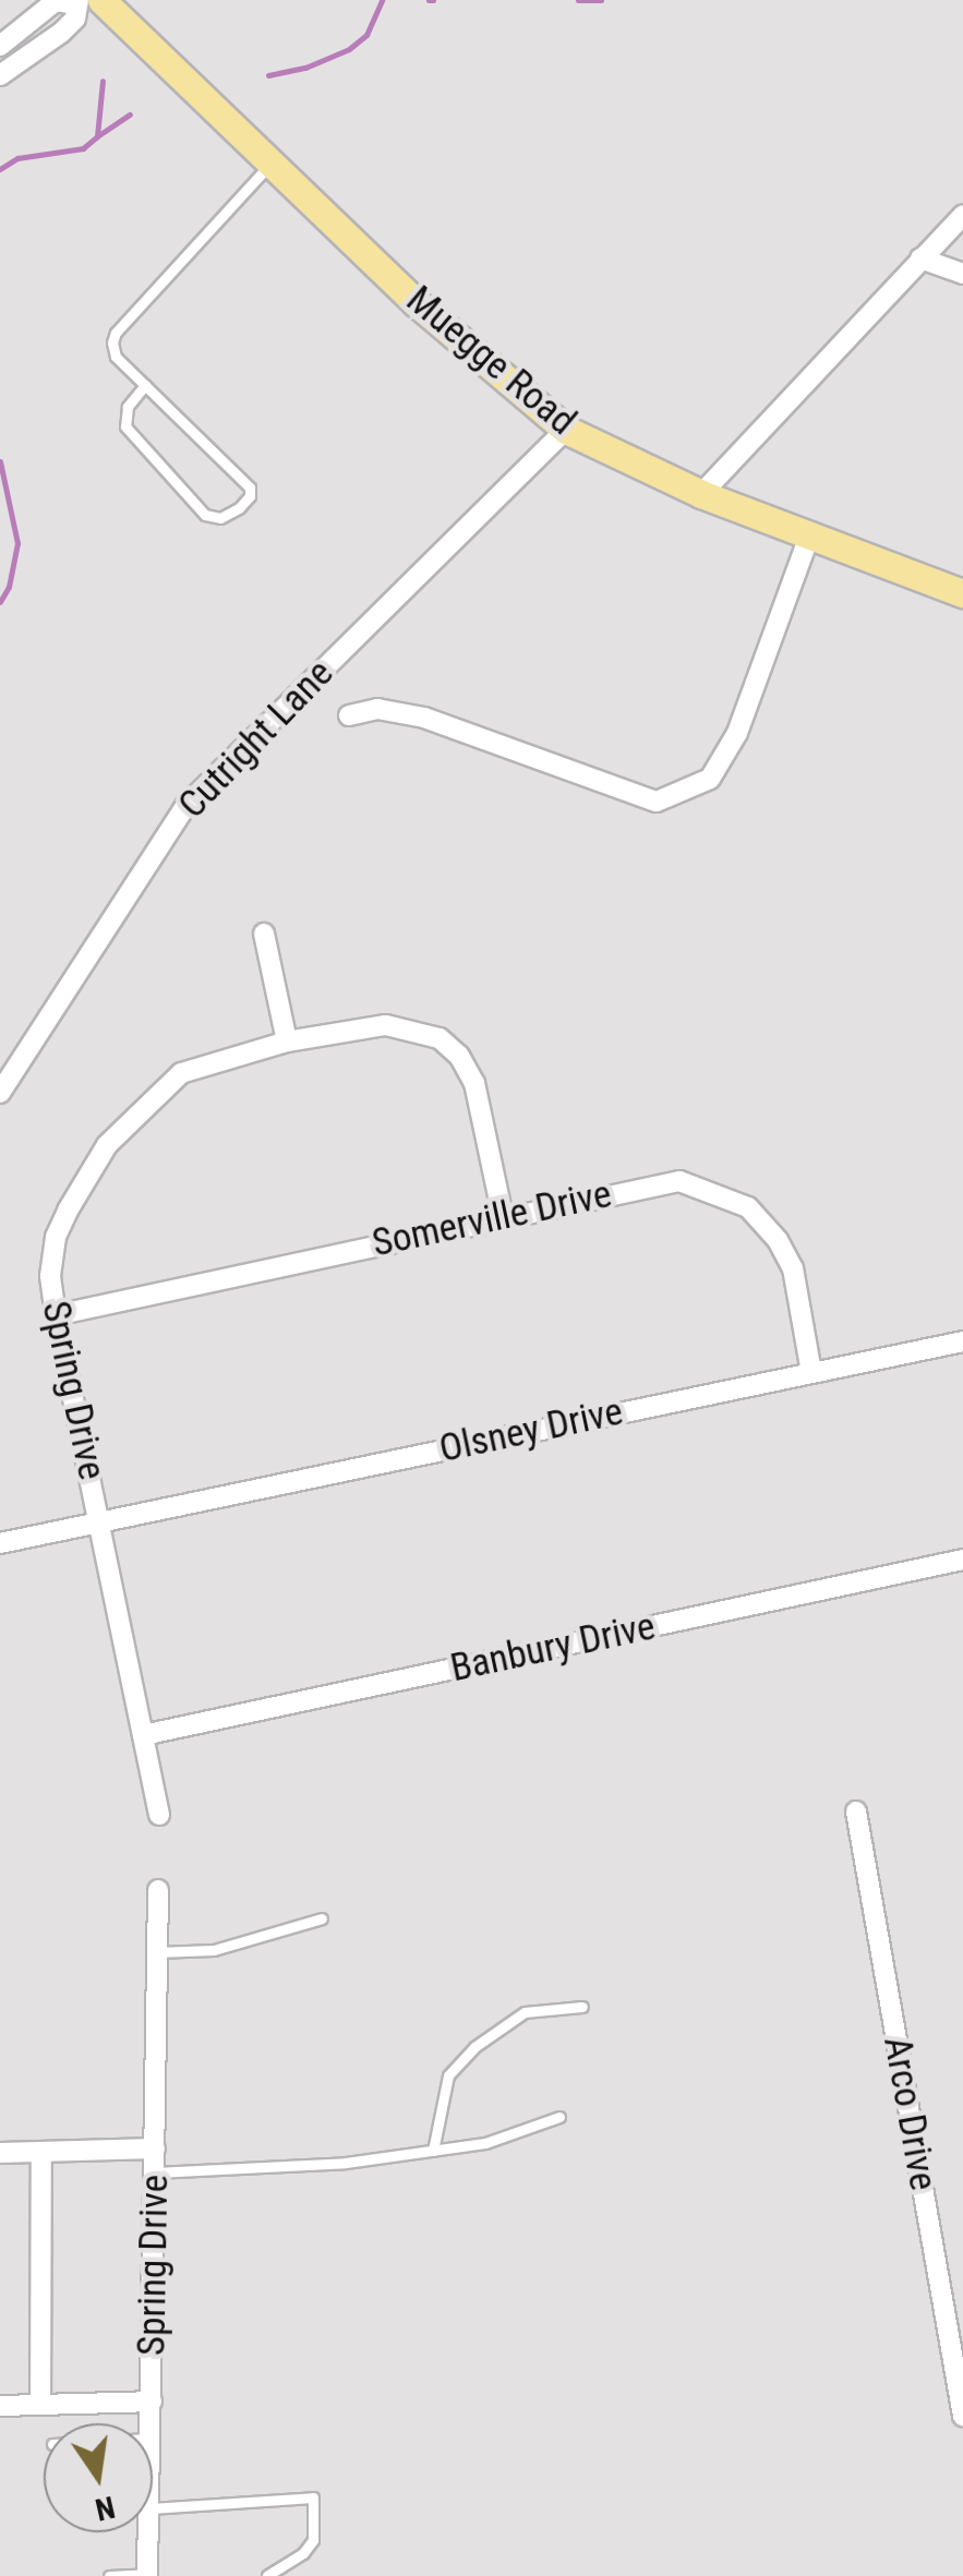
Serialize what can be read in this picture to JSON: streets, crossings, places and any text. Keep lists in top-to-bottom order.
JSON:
{
  "streets": {
    "main road": ["Muegge Road"],
    "street": [
      "Cutright Lane",
      "Somerville Drive",
      "Spring Drive",
      "Olsney Drive",
      "Banbury Drive",
      "Arco Drive"
    ]
  },
  "crossings": [
    ["Muegge Road", "Cutright Lane"],
    ["Somerville Drive", "Spring Drive"],
    ["Somerville Drive", "Olsney Drive"],
    ["Spring Drive", "Olsney Drive"],
    ["Spring Drive", "Banbury Drive"]
  ],
  "north": "bottom"
}
